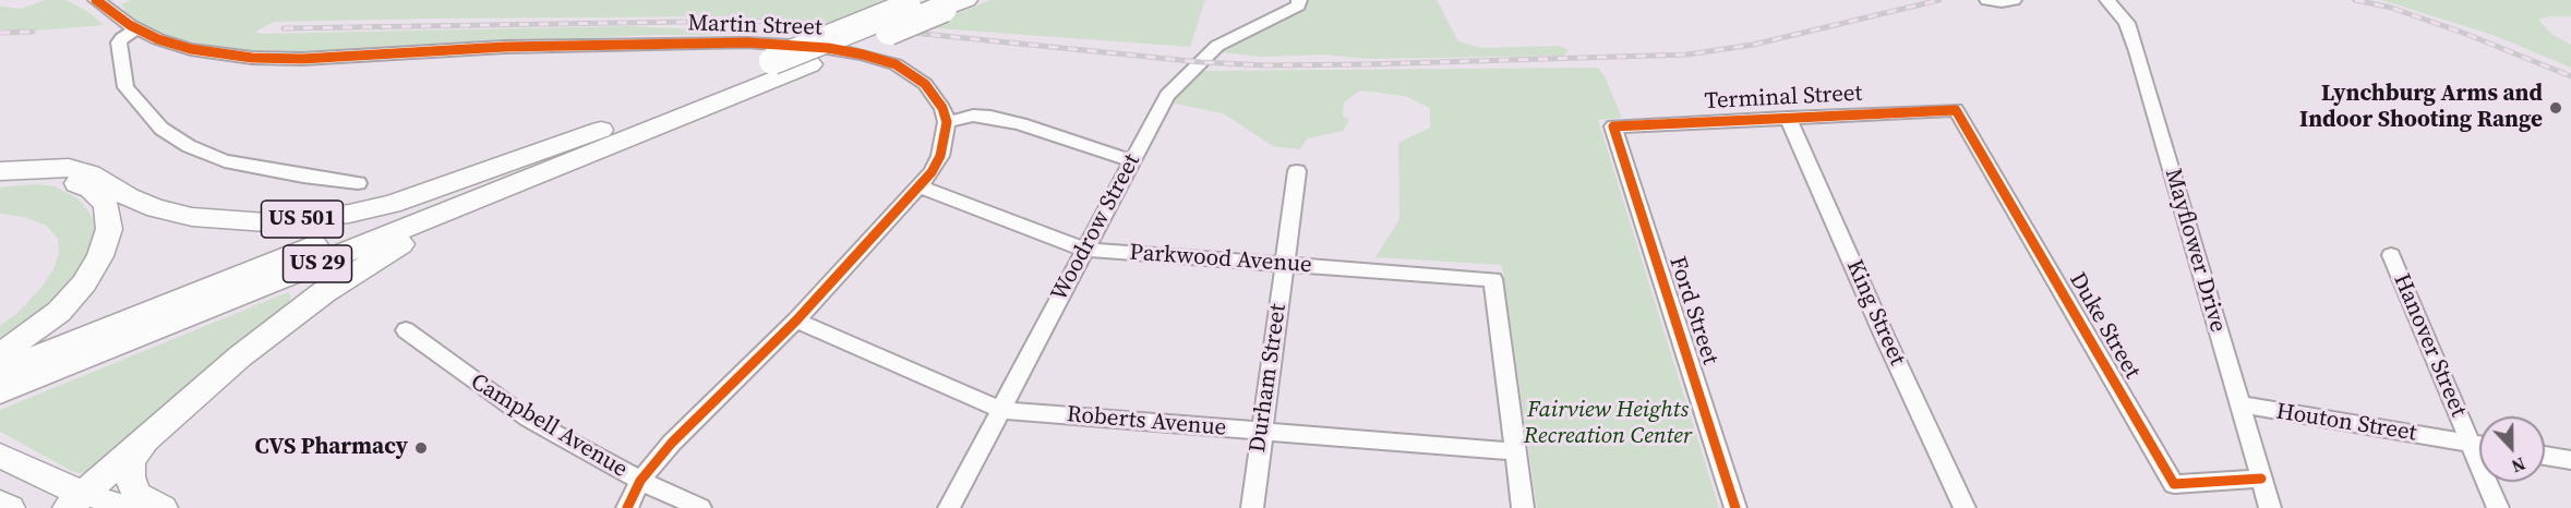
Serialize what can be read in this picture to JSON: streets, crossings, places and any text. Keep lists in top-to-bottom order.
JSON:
{
  "streets": {
    "highway": ["US 501", "US 29"],
    "street": [
      "Martin Street",
      "Terminal Street",
      "Woodrow Street",
      "Mayflower Drive",
      "Parkwood Avenue",
      "Ford Street",
      "King Street",
      "Duke Street",
      "Hanover Street",
      "Durham Street",
      "Roberts Avenue",
      "Houton Street",
      "Campbell Avenue"
    ]
  },
  "crossings": [
    ["Terminal Street", "Ford Street"],
    ["Terminal Street", "King Street"],
    ["Terminal Street", "Duke Street"],
    ["US 501", "US 29"],
    ["Woodrow Street", "Parkwood Avenue"],
    ["Woodrow Street", "Roberts Avenue"],
    ["Mayflower Drive", "Duke Street"],
    ["Mayflower Drive", "Houton Street"],
    ["Parkwood Avenue", "Durham Street"],
    ["Parkwood Avenue", "Roberts Avenue"],
    ["Hanover Street", "Houton Street"],
    ["Durham Street", "Roberts Avenue"]
  ],
  "parks": ["Fairview Heights Recreation Center"],
  "places": ["Lynchburg Arms and Indoor Shooting Range", "CVS Pharmacy"],
  "north": "bottom"
}
